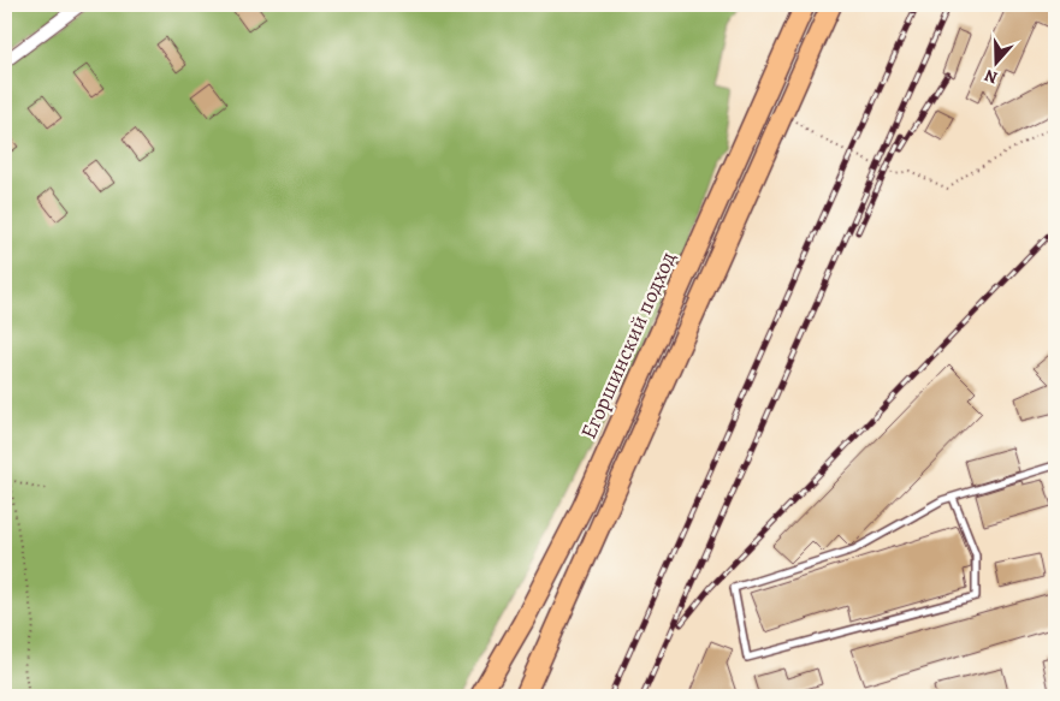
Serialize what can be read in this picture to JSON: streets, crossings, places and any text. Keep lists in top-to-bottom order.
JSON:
{
  "streets": {
    "main road": ["Егоршинский подход"]
  },
  "north": "bottom"
}
